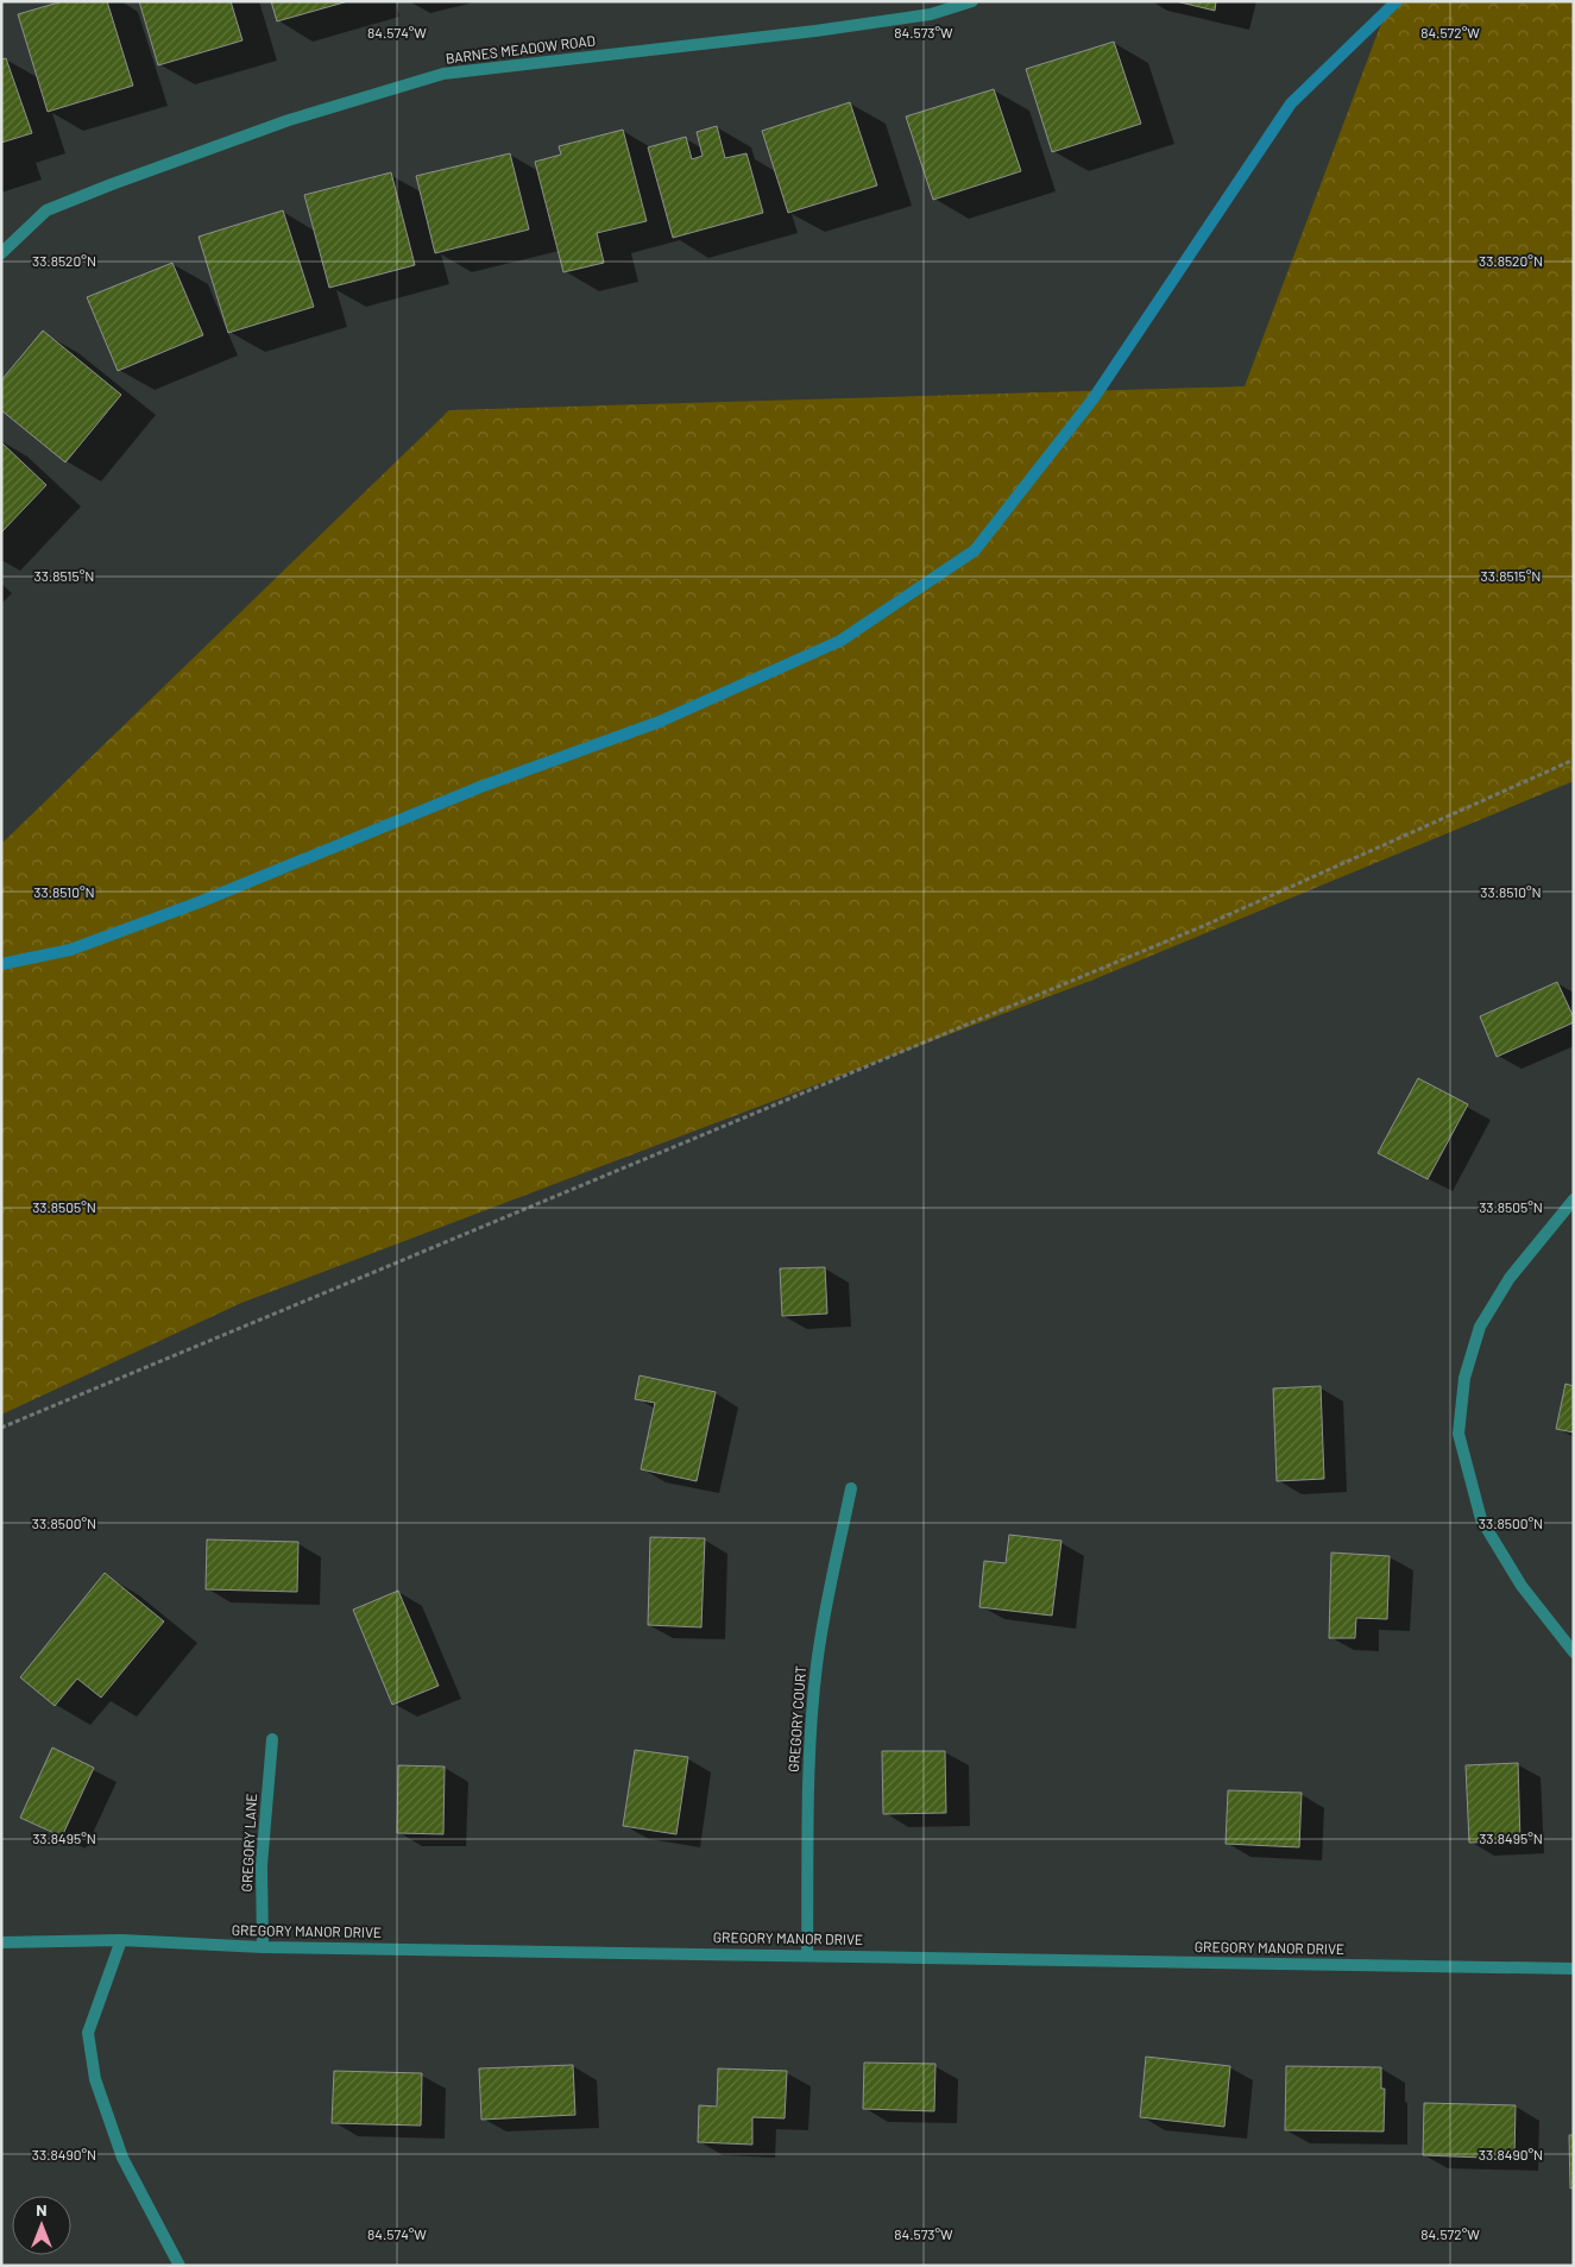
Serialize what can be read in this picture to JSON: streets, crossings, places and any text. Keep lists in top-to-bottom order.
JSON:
{
  "streets": {
    "street": [
      "BARNES MEADOW ROAD",
      "GREGORY COURT",
      "GREGORY LANE",
      "GREGORY MANOR DRIVE"
    ]
  },
  "crossings": [
    ["GREGORY COURT", "GREGORY MANOR DRIVE"],
    ["GREGORY LANE", "GREGORY MANOR DRIVE"]
  ],
  "north": "top",
  "coordinates": [
    "84.574°W",
    "84.573°W",
    "84.572°W",
    "33.8520°N",
    "33.8515°N",
    "33.8510°N",
    "33.8505°N",
    "33.8500°N",
    "33.8495°N",
    "33.8490°N"
  ]
}
